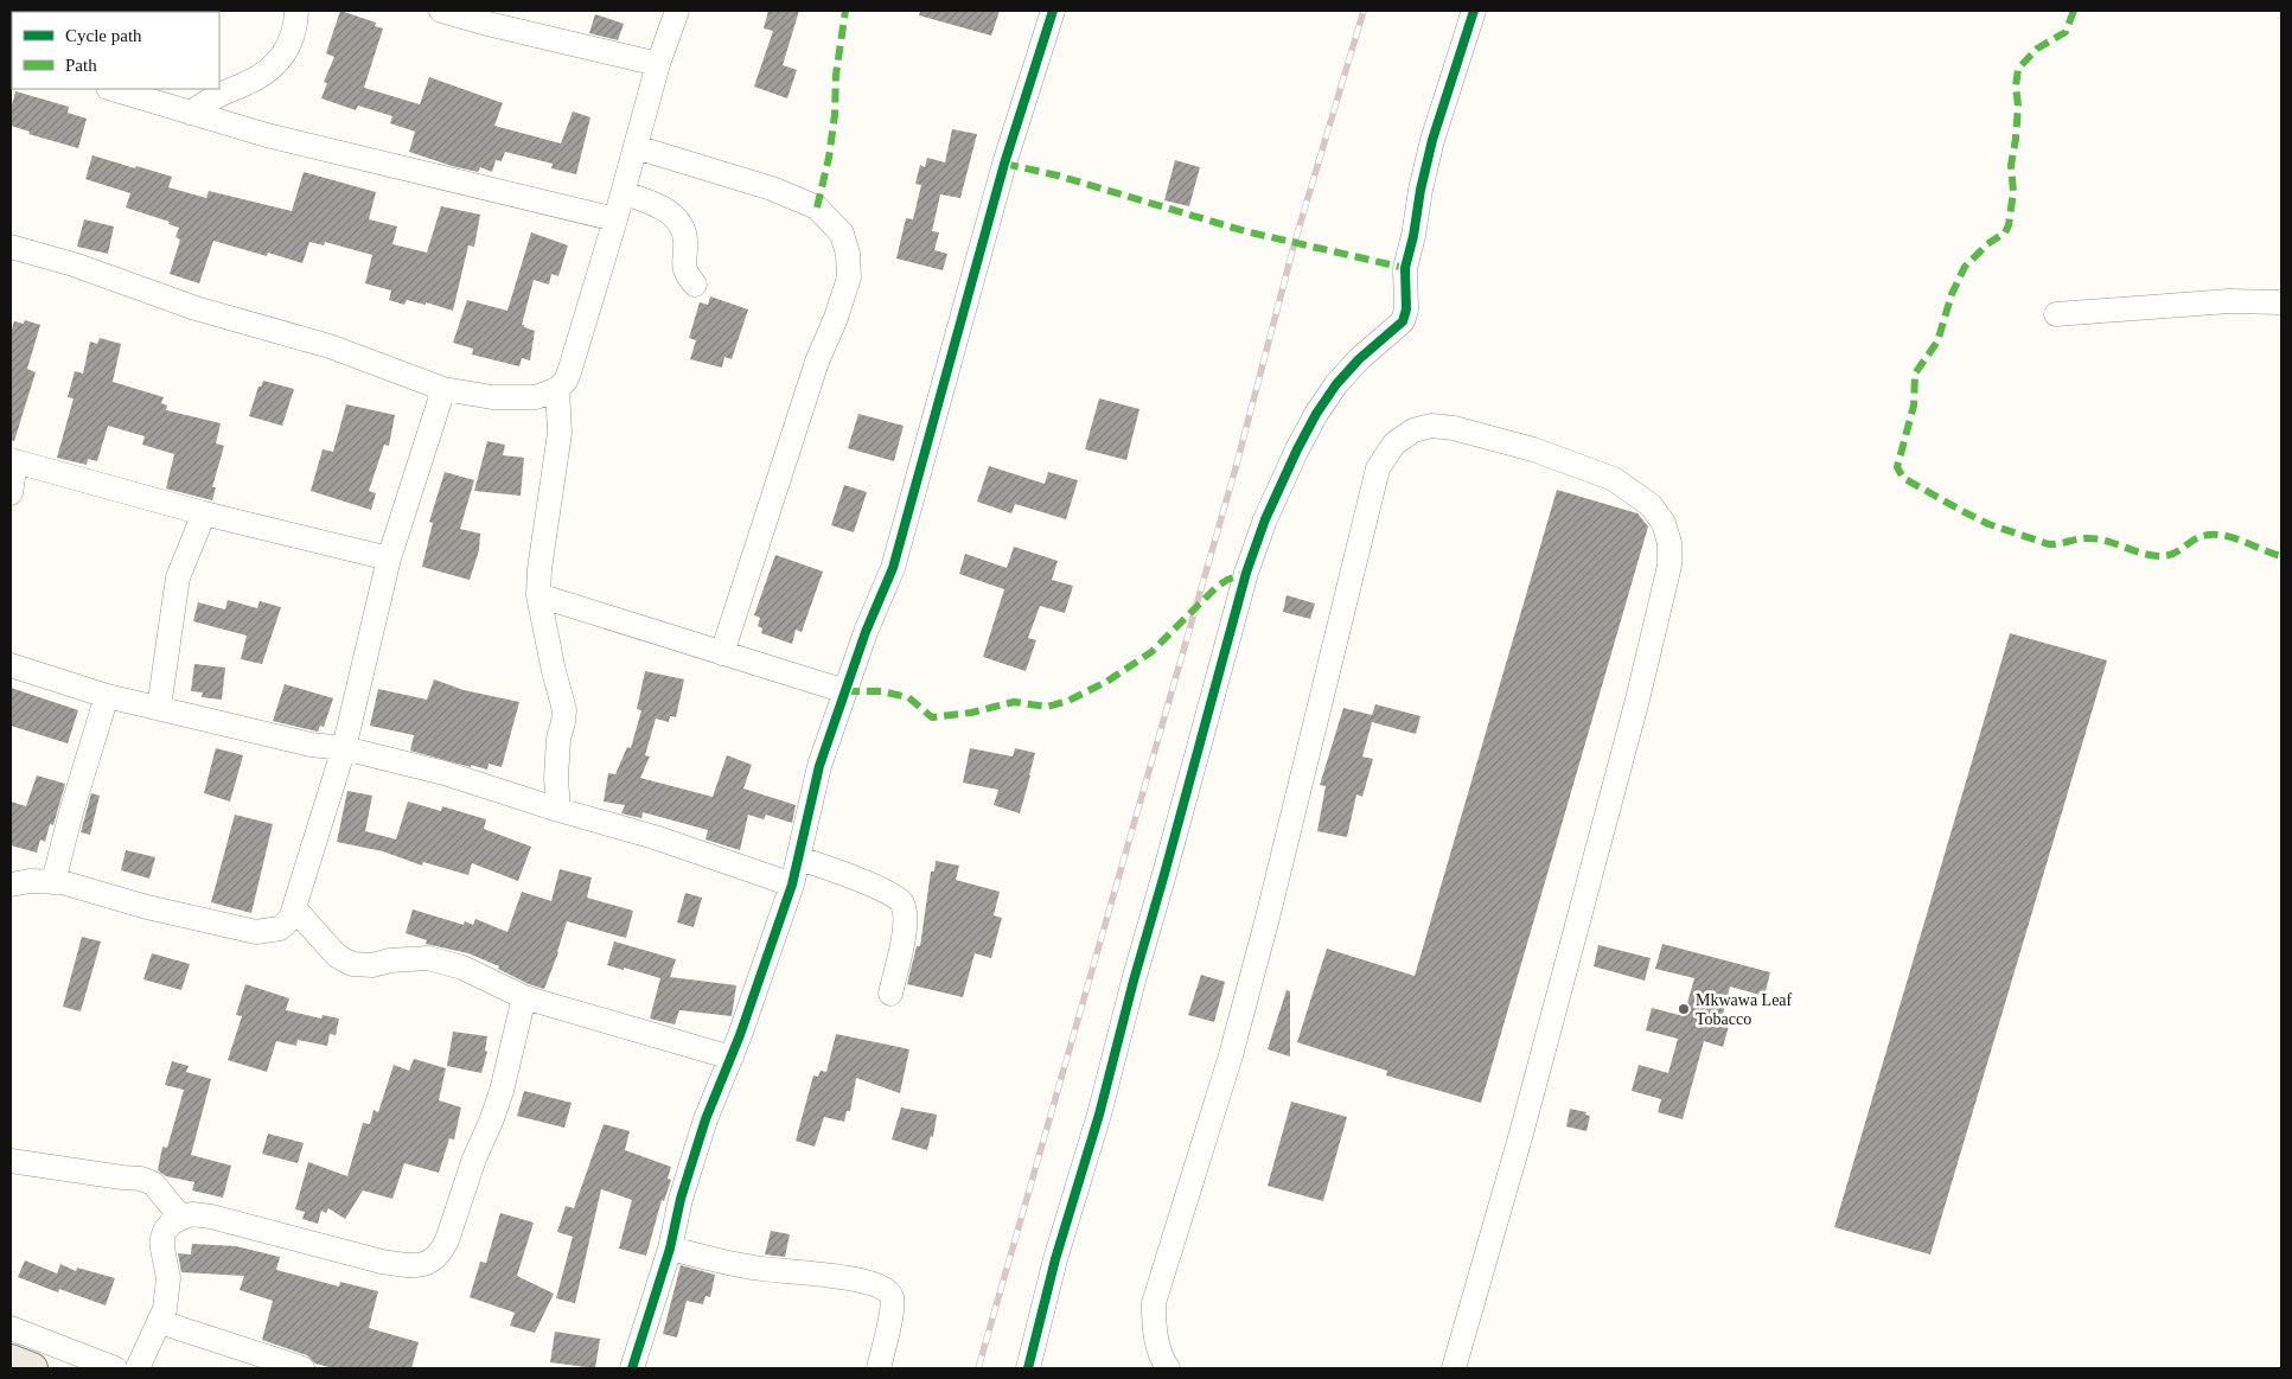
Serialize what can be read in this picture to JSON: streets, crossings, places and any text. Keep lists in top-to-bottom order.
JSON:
{
  "places": ["Mkwawa Leaf Tobacco"],
  "legend": ["Cycle path", "Path"]
}
